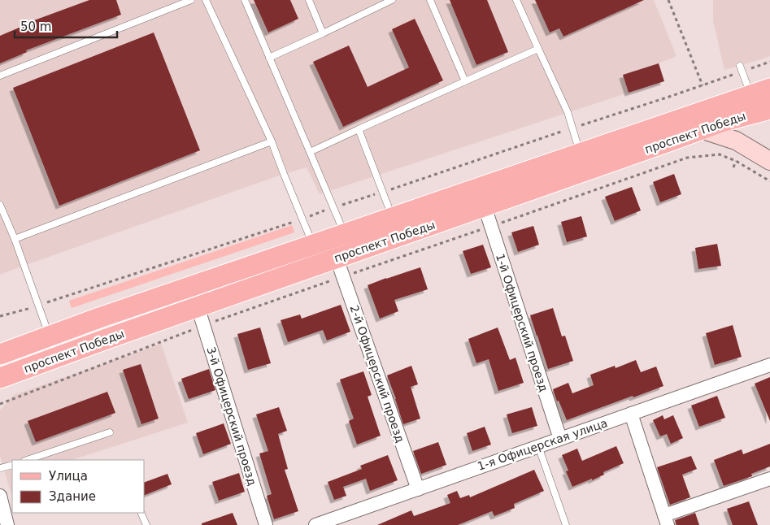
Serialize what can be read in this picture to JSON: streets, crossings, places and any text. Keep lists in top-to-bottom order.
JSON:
{
  "streets": {
    "main road": ["проспект Победы"],
    "street": [
      "1-й Офицерский проезд",
      "2-й Офицерский проезд",
      "3-й Офицерский проезд",
      "1-я Офицерская улица"
    ]
  },
  "crossings": [
    ["проспект Победы", "1-й Офицерский проезд"],
    ["проспект Победы", "2-й Офицерский проезд"],
    ["проспект Победы", "3-й Офицерский проезд"],
    ["1-й Офицерский проезд", "1-я Офицерская улица"],
    ["2-й Офицерский проезд", "1-я Офицерская улица"]
  ],
  "legend": ["Улица", "Здание"],
  "scale_bar": "50 m"
}
